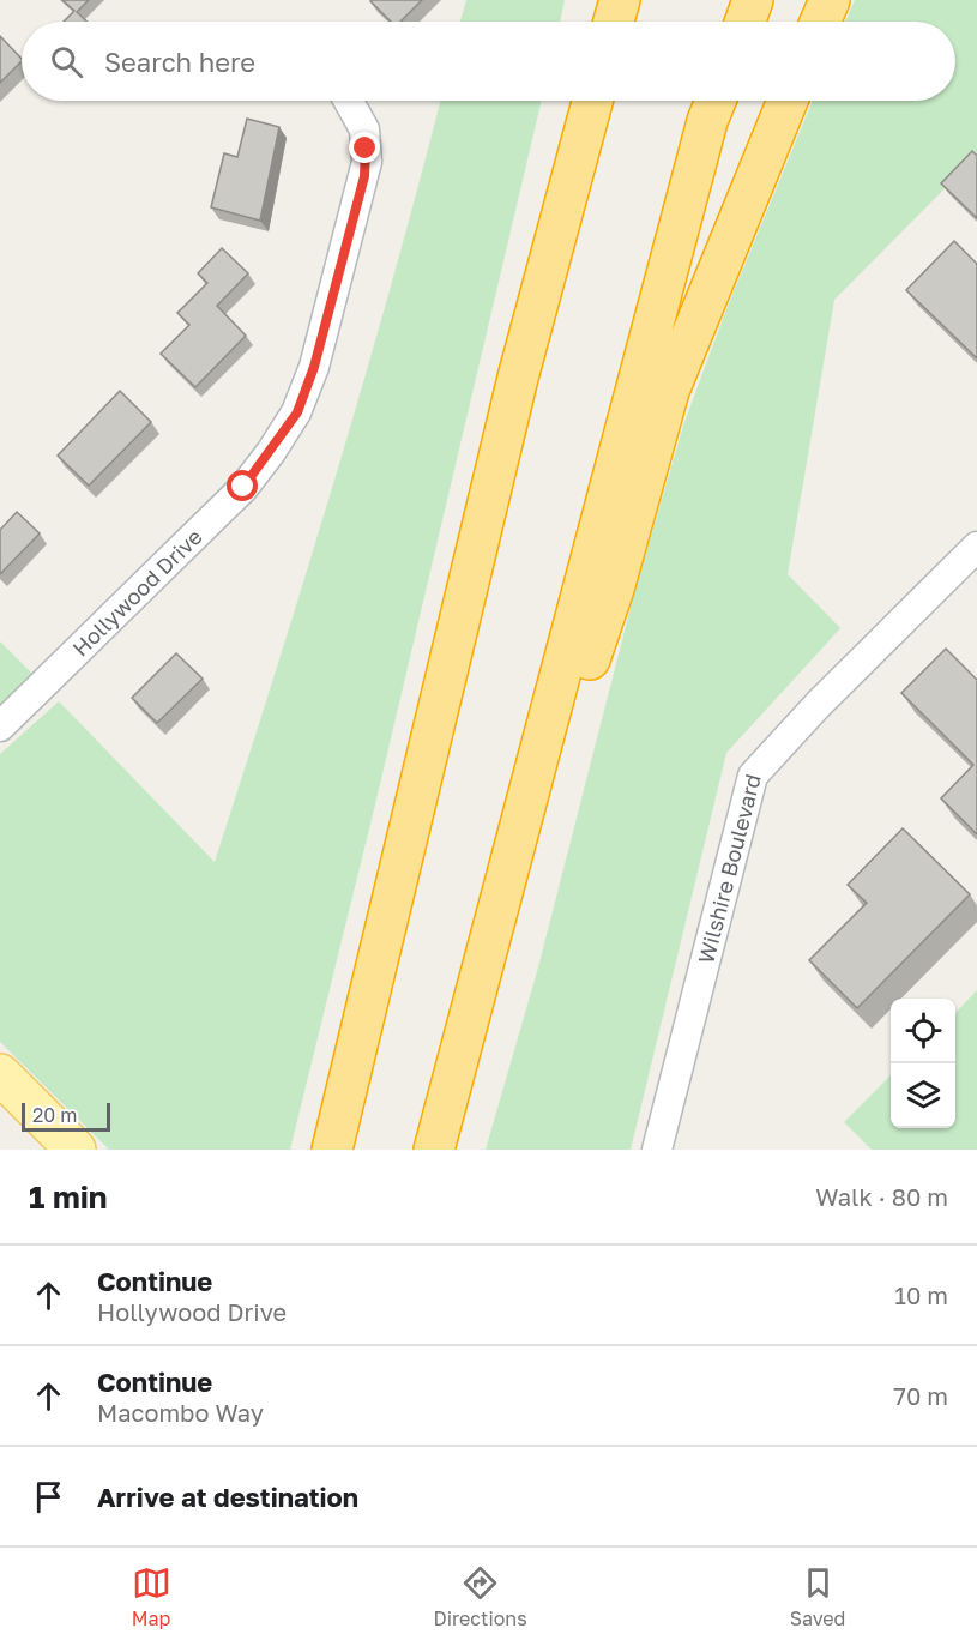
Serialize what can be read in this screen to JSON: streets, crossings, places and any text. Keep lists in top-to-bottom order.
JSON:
{
  "streets": {
    "street": ["Hollywood Drive", "Wilshire Boulevard"]
  },
  "scale_bar": "20 m",
  "page": {
    "search": "Search here",
    "scale": "20 m",
    "heading": ["1 min", "Walk · 80 m"],
    "list": [
      ["Continue", "Hollywood Drive", "10 m"],
      ["Continue", "Macombo Way", "70 m"],
      "Arrive at destination"
    ],
    "nav": ["Map", "Directions", "Saved"]
  }
}
